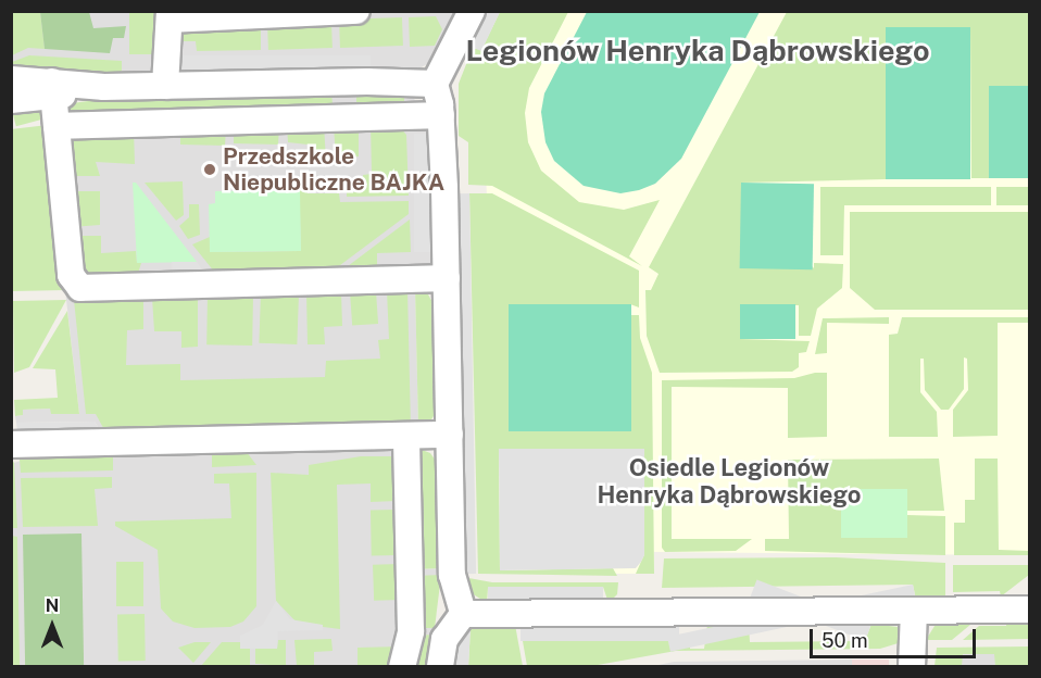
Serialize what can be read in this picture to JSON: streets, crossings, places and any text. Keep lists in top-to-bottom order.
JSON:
{
  "districts": ["Legionów Henryka Dąbrowskiego", "Osiedle Legionów Henryka Dąbrowskiego"],
  "places": ["Przedszkole Niepubliczne BAJKA"],
  "scale_bar": "50 m",
  "north": "top"
}
